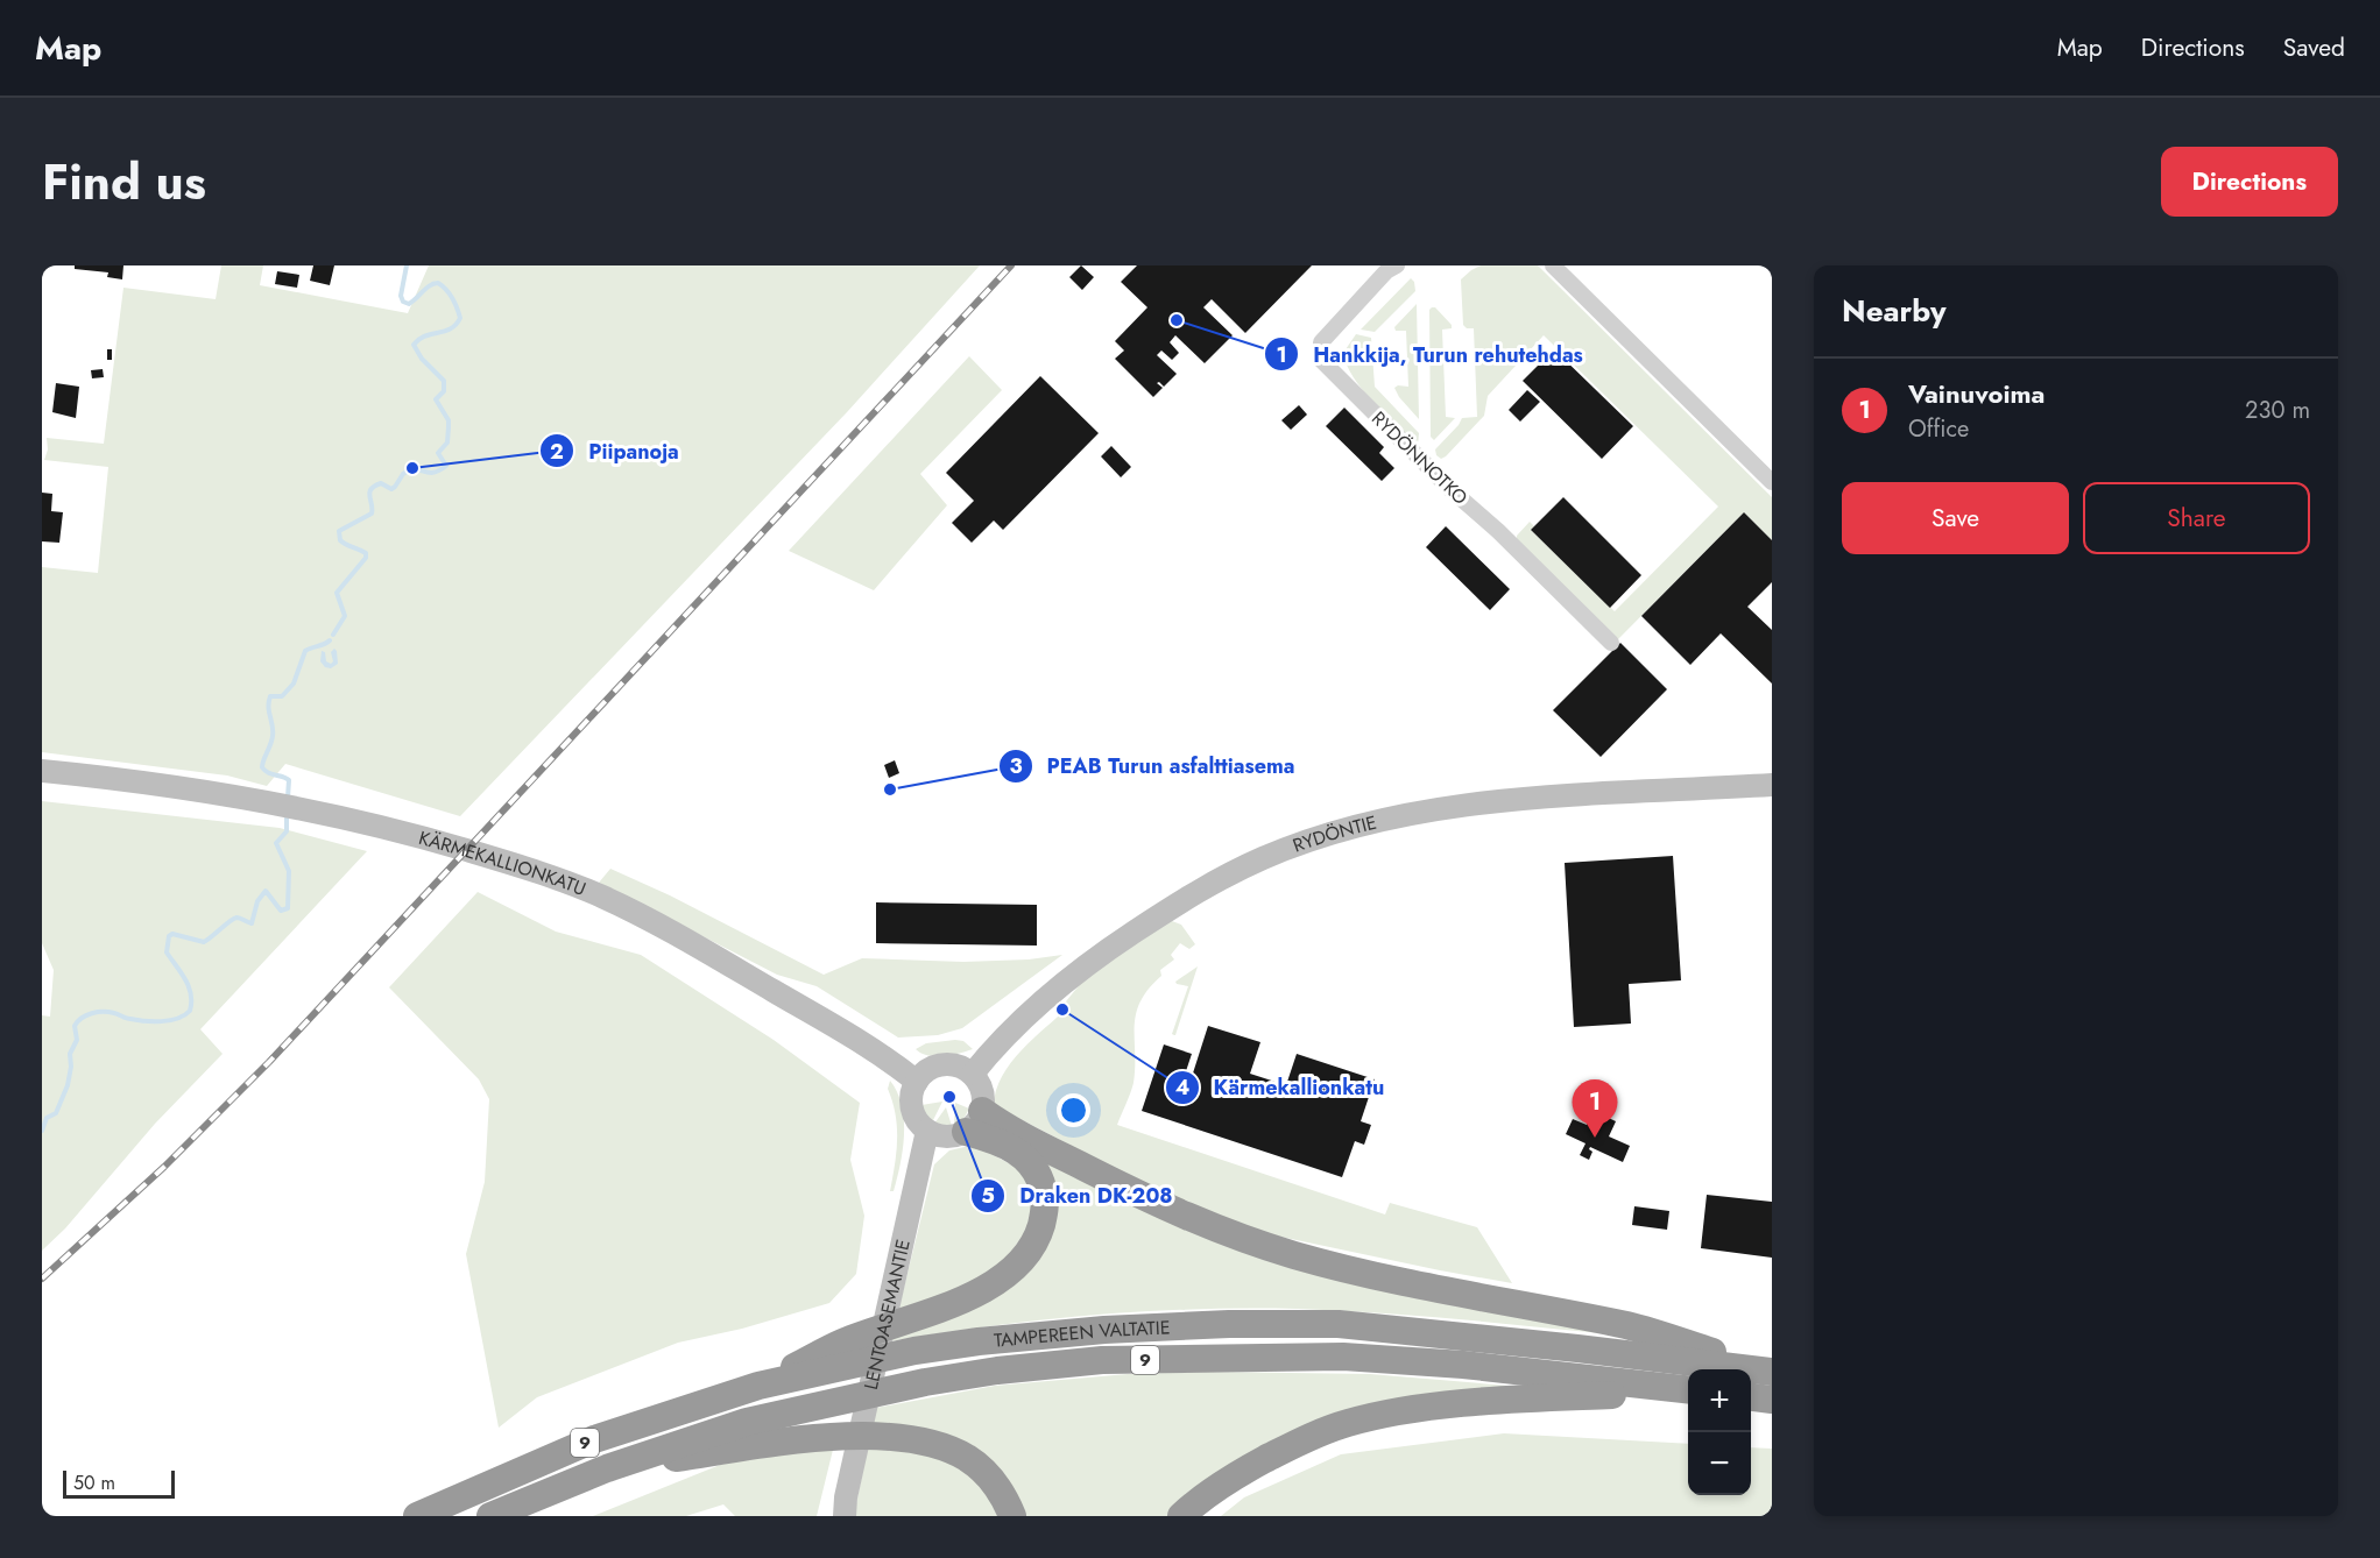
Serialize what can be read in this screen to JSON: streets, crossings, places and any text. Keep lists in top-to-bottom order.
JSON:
{
  "streets": {
    "highway": ["TAMPEREEN VALTATIE", "9"],
    "street": [
      "RYDÖNNOTKO",
      "RYDÖNTIE",
      "KÄRMEKALLIONKATU",
      "LENTOASEMANTIE"
    ]
  },
  "crossings": [
    ["RYDÖNTIE", "KÄRMEKALLIONKATU"],
    ["RYDÖNTIE", "LENTOASEMANTIE"],
    ["KÄRMEKALLIONKATU", "LENTOASEMANTIE"]
  ],
  "places": [
    "Hankkija, Turun rehutehdas",
    "Piipanoja",
    "PEAB Turun asfalttiasema",
    "Kärmekallionkatu",
    "Draken DK-208"
  ],
  "scale_bar": "50 m",
  "page": {
    "header": "Map",
    "nav": ["Map", "Directions", "Saved"],
    "title": "Find us",
    "buttons": [
      "Directions",
      ["Save", "Share"]
    ],
    "heading": "Nearby",
    "list": [
      {
        "mark": "1",
        "name": "Vainuvoima",
        "note": "Office",
        "value": "230 m"
      }
    ],
    "pins": "1",
    "map_buttons": ["+", "−"],
    "scale": "50 m"
  }
}
